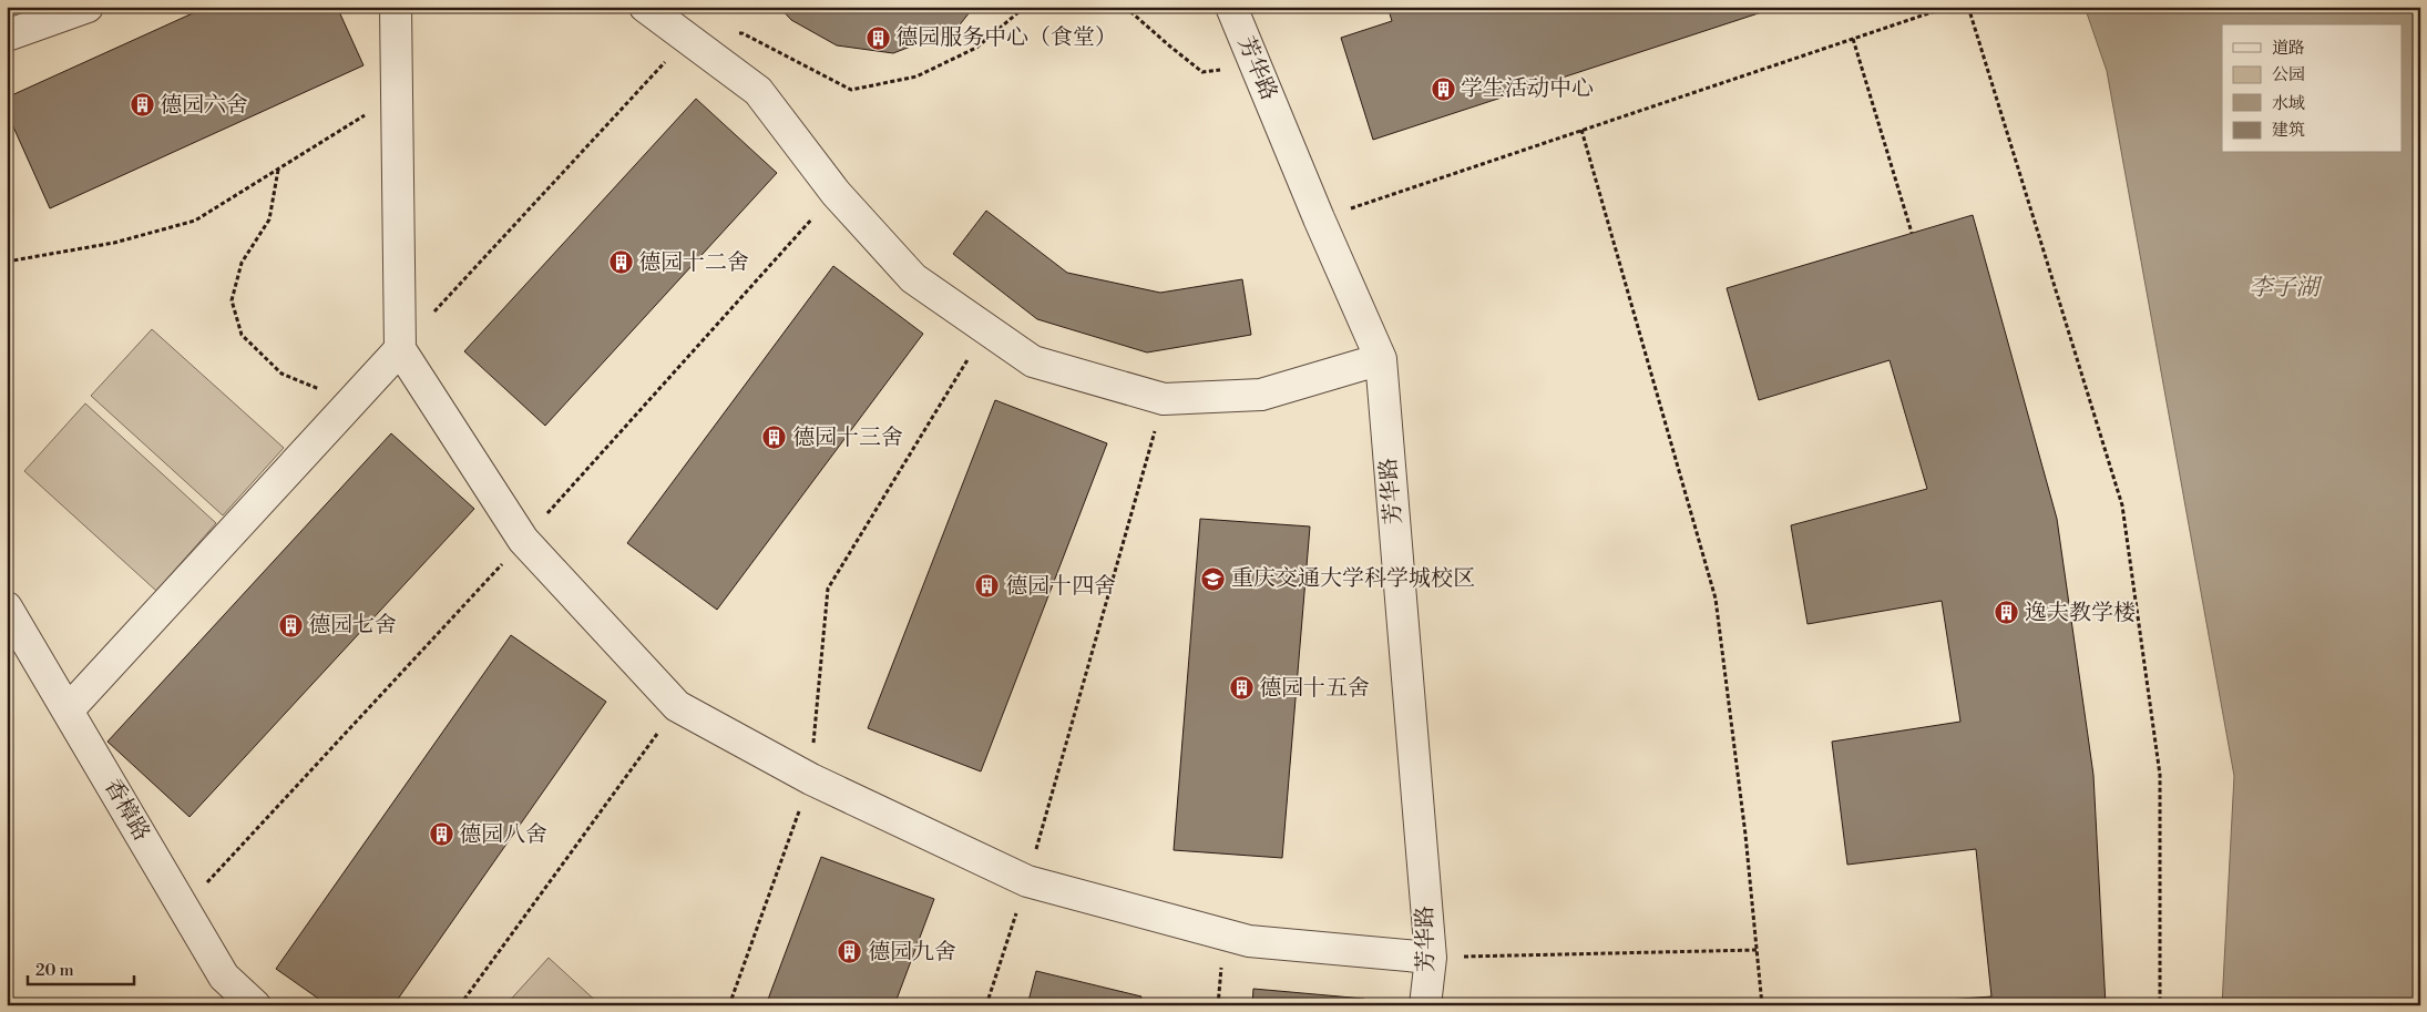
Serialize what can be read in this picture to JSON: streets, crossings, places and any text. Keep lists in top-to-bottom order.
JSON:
{
  "streets": {
    "street": ["芳华路", "香樟路"]
  },
  "water": ["李子湖"],
  "places": {
    "building": [
      "德园服务中心（食堂）",
      "学生活动中心",
      "德园六舍",
      "德园十二舍",
      "德园十三舍",
      "德园十四舍",
      "逸夫教学楼",
      "德园七舍",
      "德园十五舍",
      "德园八舍",
      "德园九舍"
    ],
    "school or university": ["重庆交通大学科学城校区"]
  },
  "legend": [
    "道路",
    "公园",
    "水域",
    "建筑"
  ],
  "scale_bar": "20 m"
}
